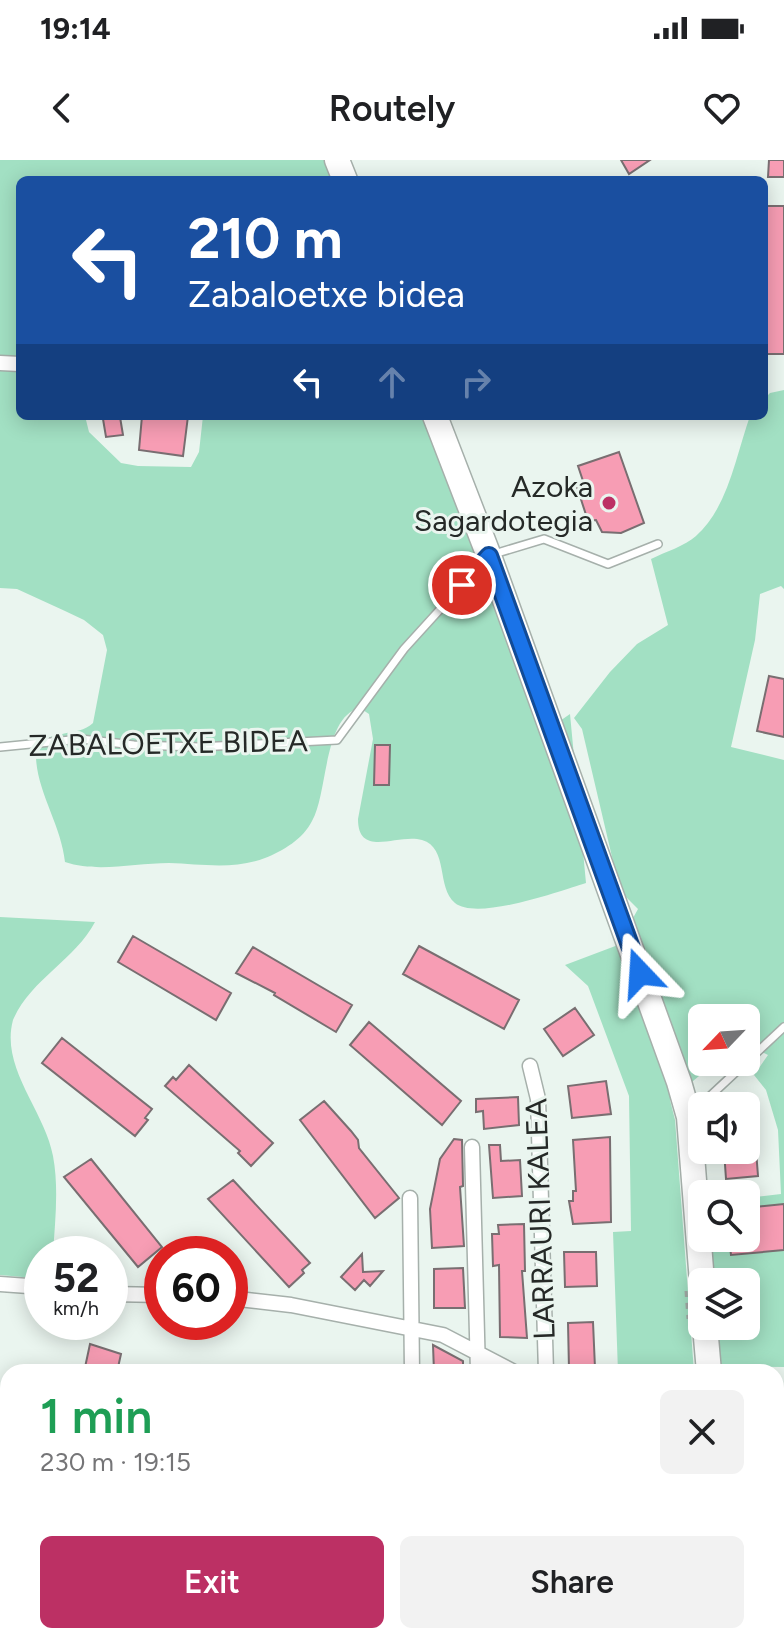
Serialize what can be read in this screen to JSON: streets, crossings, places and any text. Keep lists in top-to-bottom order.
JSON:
{
  "streets": {
    "street": ["LARRAURI KALEA"],
    "lane": ["ZABALOETXE BIDEA"]
  },
  "places": ["Azoka Sagardotegia"],
  "north": "bottom left",
  "page": {
    "status": "19:14",
    "header": "Routely",
    "turn": ["210 m", "Zabaloetxe bidea"],
    "speed": "52 km/h",
    "limit": "60",
    "heading": ["1 min", "230 m · 19:15"],
    "buttons": ["Exit", "Share"]
  }
}
